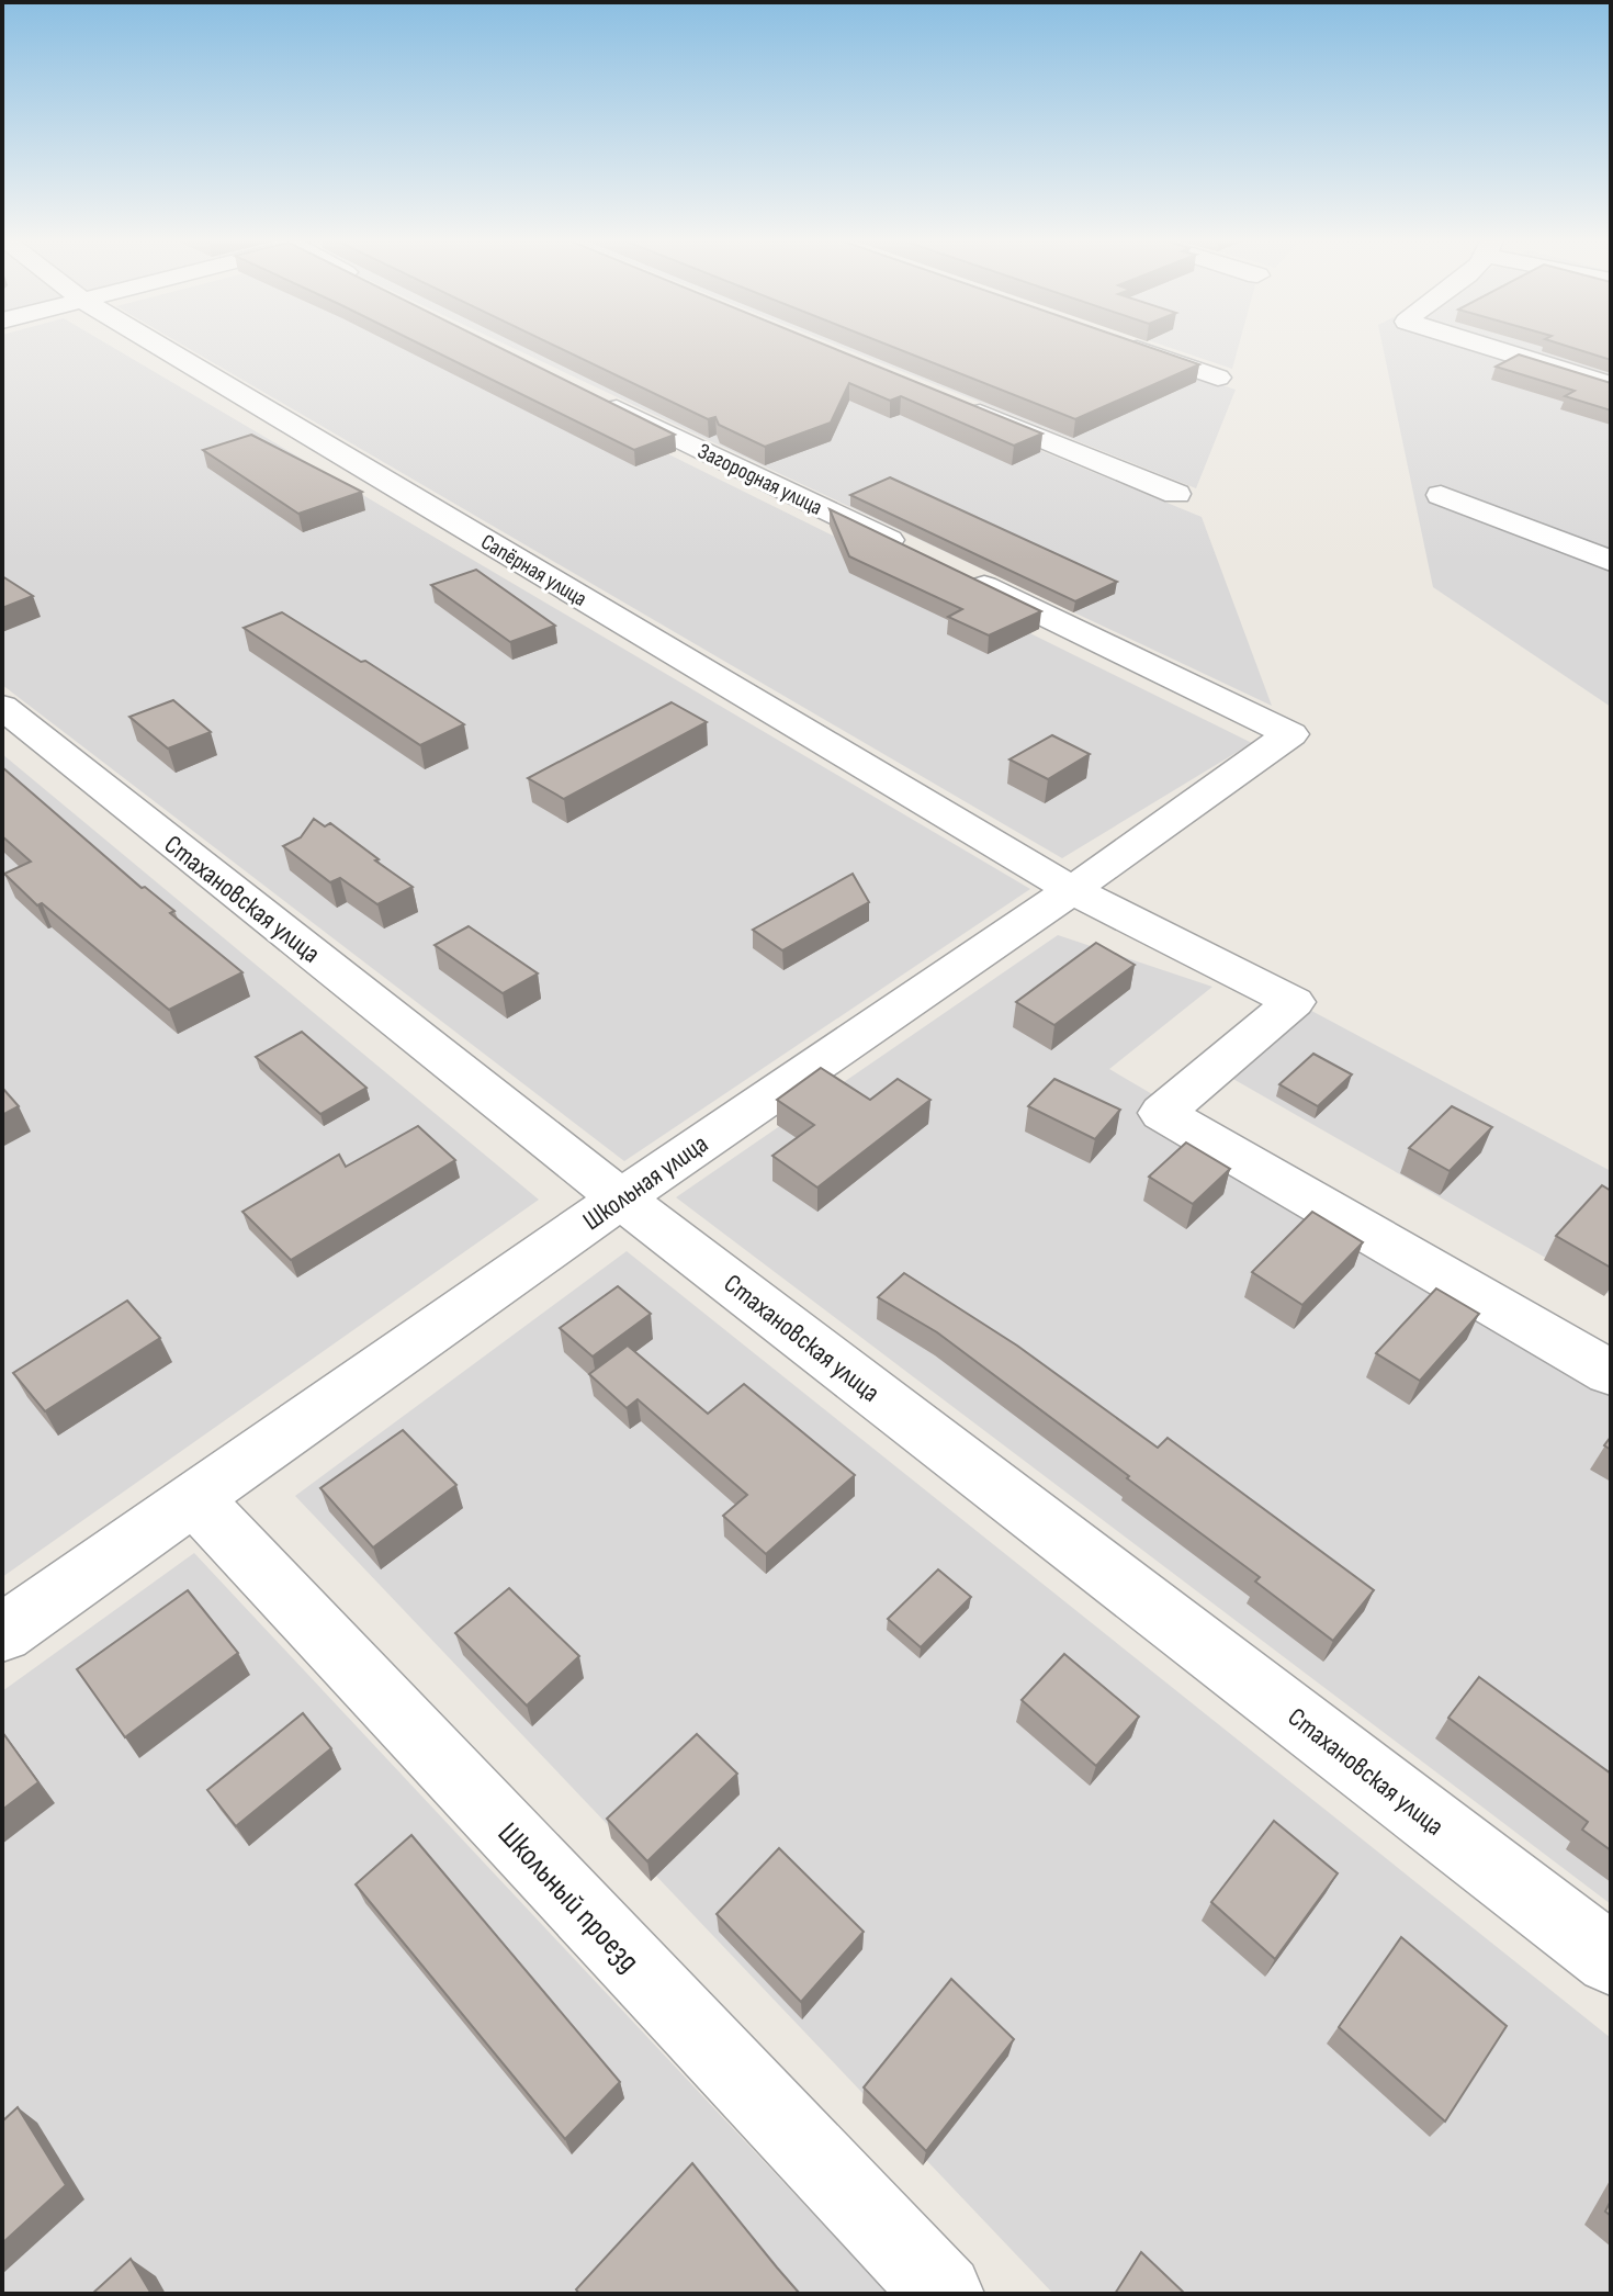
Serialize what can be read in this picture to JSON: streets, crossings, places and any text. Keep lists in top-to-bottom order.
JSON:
{
  "streets": {
    "street": [
      "Загородная улица",
      "Сапёрная улица",
      "Стахановская улица",
      "Школьная улица",
      "Школьный проезд"
    ]
  },
  "crossings": [
    ["Сапёрная улица", "Школьная улица"],
    ["Стахановская улица", "Школьная улица"],
    ["Школьная улица", "Школьный проезд"]
  ]
}
